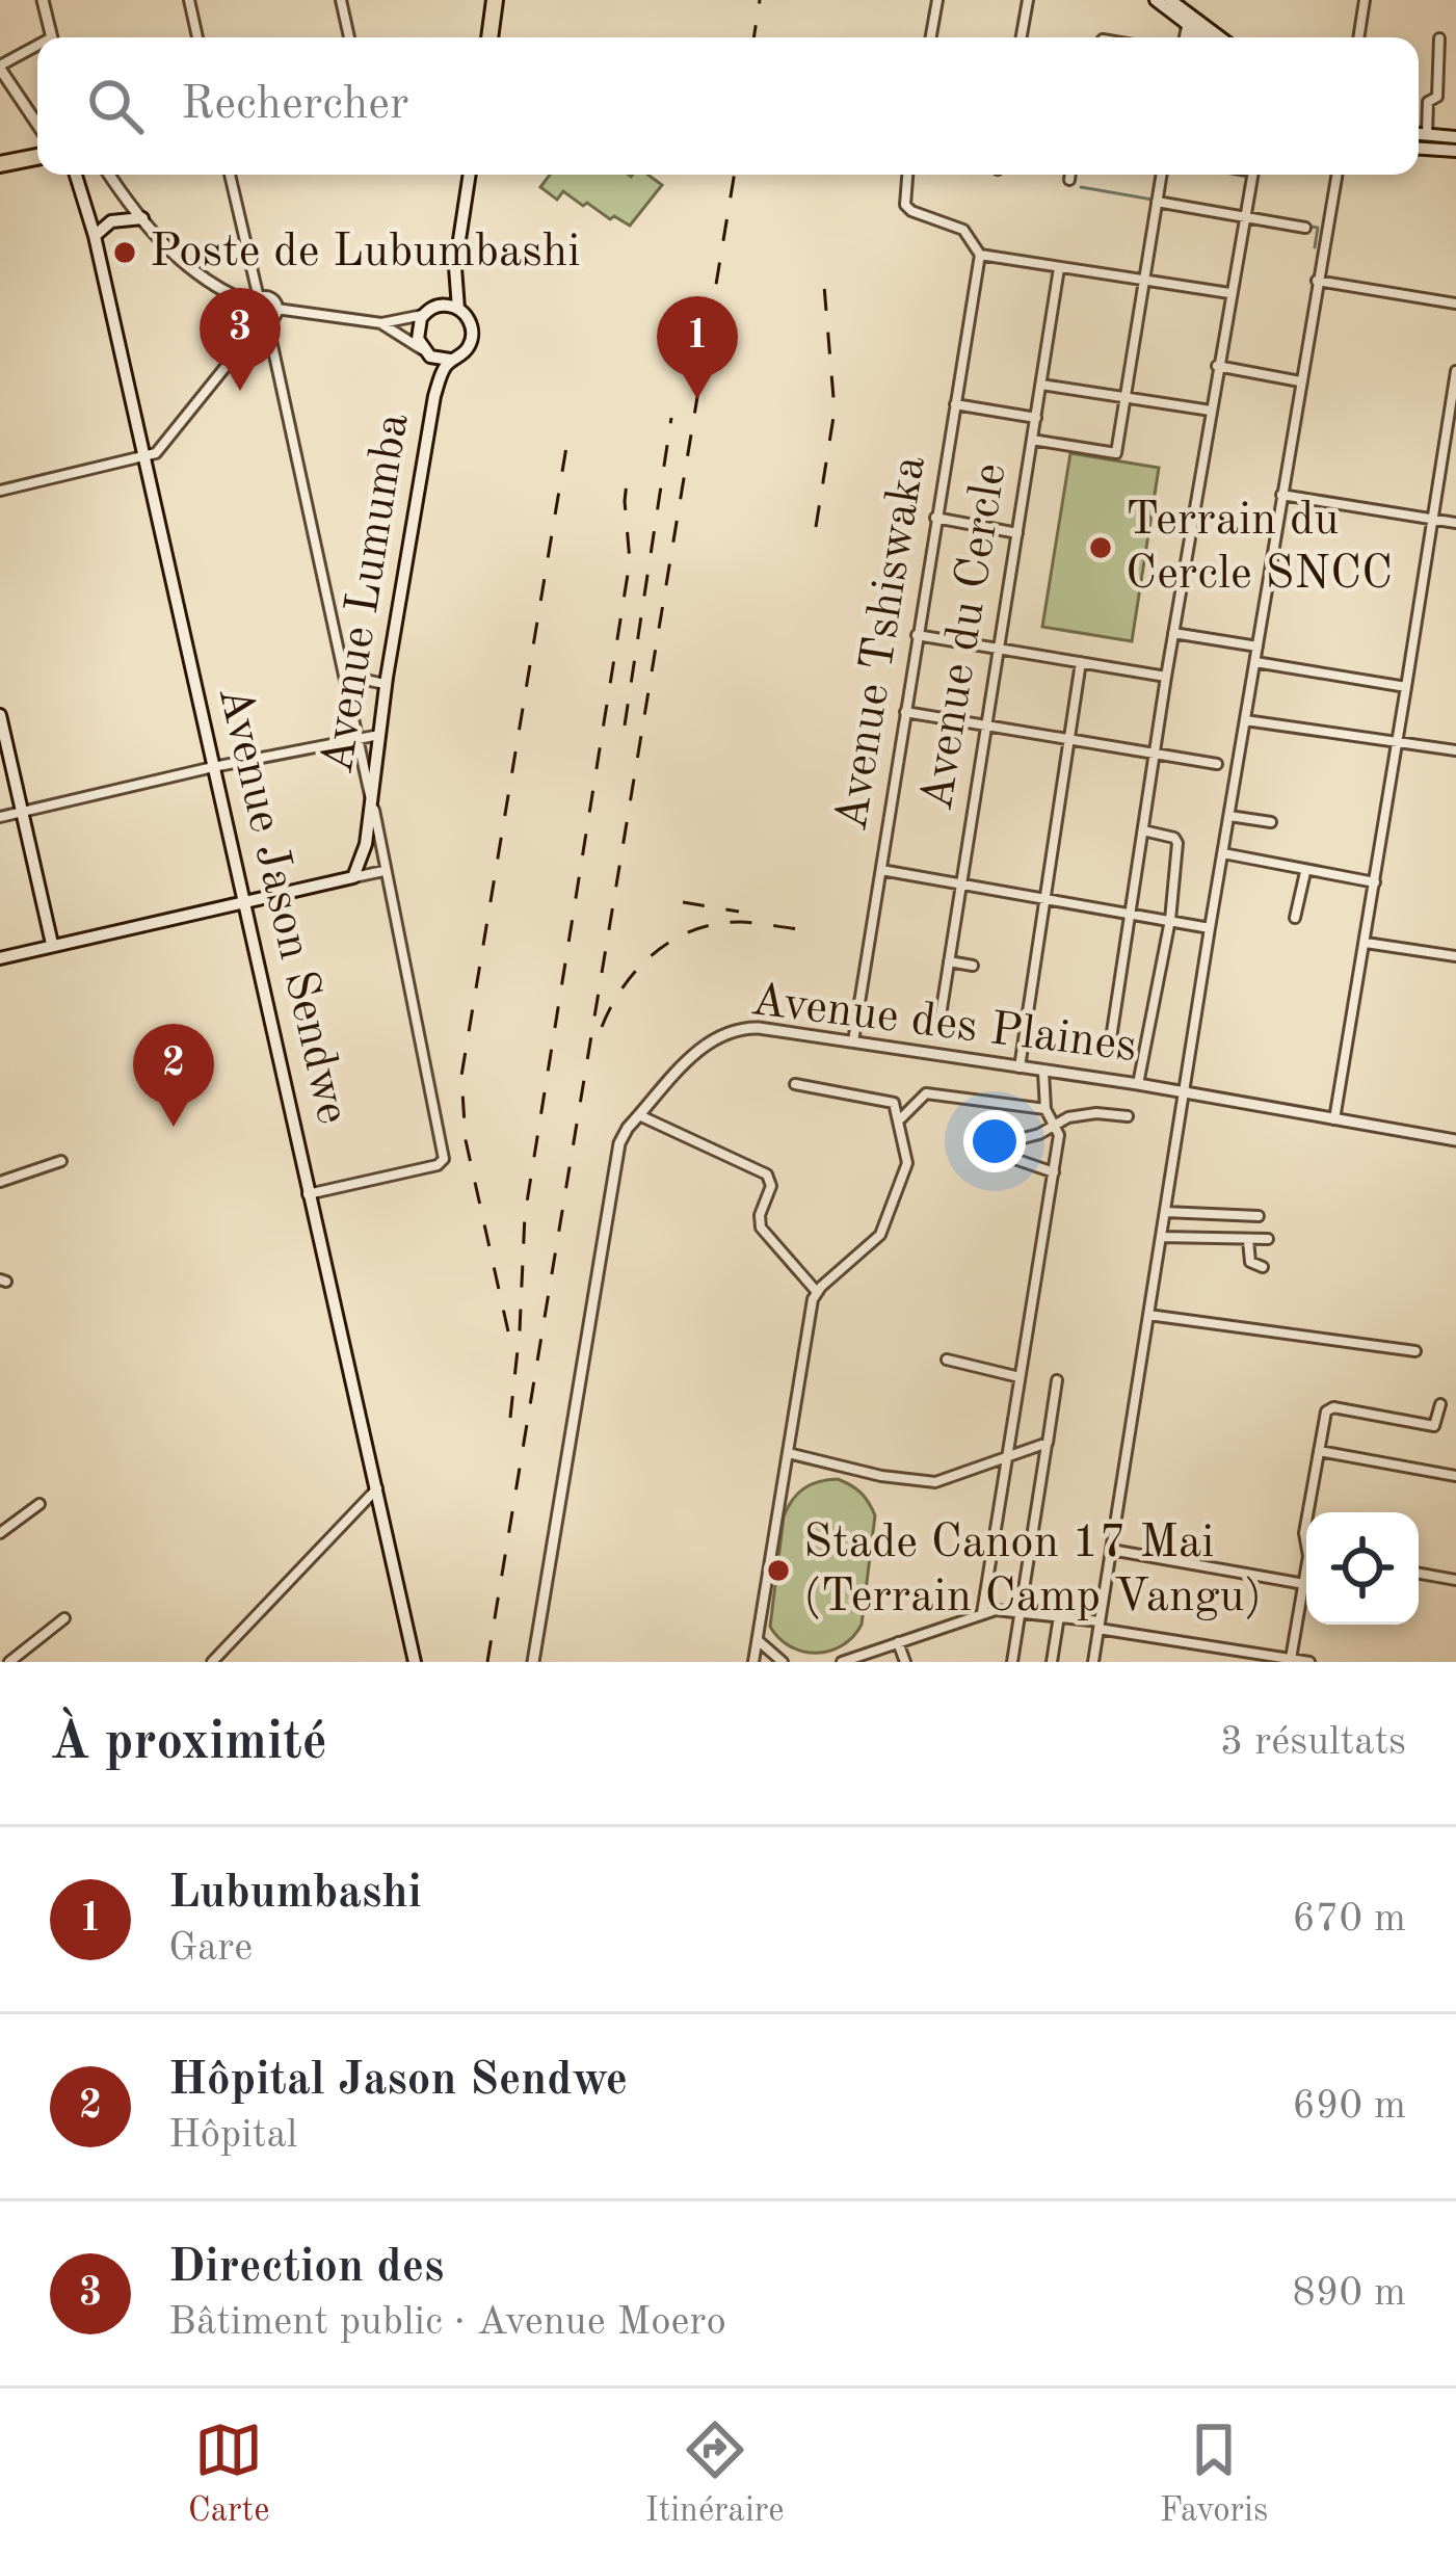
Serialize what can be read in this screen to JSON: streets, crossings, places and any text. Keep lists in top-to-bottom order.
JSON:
{
  "streets": {
    "main road": ["Avenue Lumumba", "Avenue Jason Sendwe"],
    "street": ["Avenue du Cercle", "Avenue Tshiswaka", "Avenue des Plaines"]
  },
  "crossings": [
    ["Avenue Tshiswaka", "Avenue des Plaines"]
  ],
  "places": ["Poste de Lubumbashi", "Terrain du Cercle SNCC", "Stade Canon 17 Mai (Terrain Camp Vangu)"],
  "page": {
    "search": "Rechercher",
    "pins": ["3", "1", "2"],
    "heading": ["À proximité", "3 résultats"],
    "list": [
      {
        "mark": "1",
        "name": "Lubumbashi",
        "note": "Gare",
        "value": "670 m"
      },
      {
        "mark": "2",
        "name": "Hôpital Jason Sendwe",
        "note": "Hôpital",
        "value": "690 m"
      },
      {
        "mark": "3",
        "name": "Direction des",
        "note": "Bâtiment public · Avenue Moero",
        "value": "890 m"
      }
    ],
    "nav": ["Carte", "Itinéraire", "Favoris"]
  }
}
